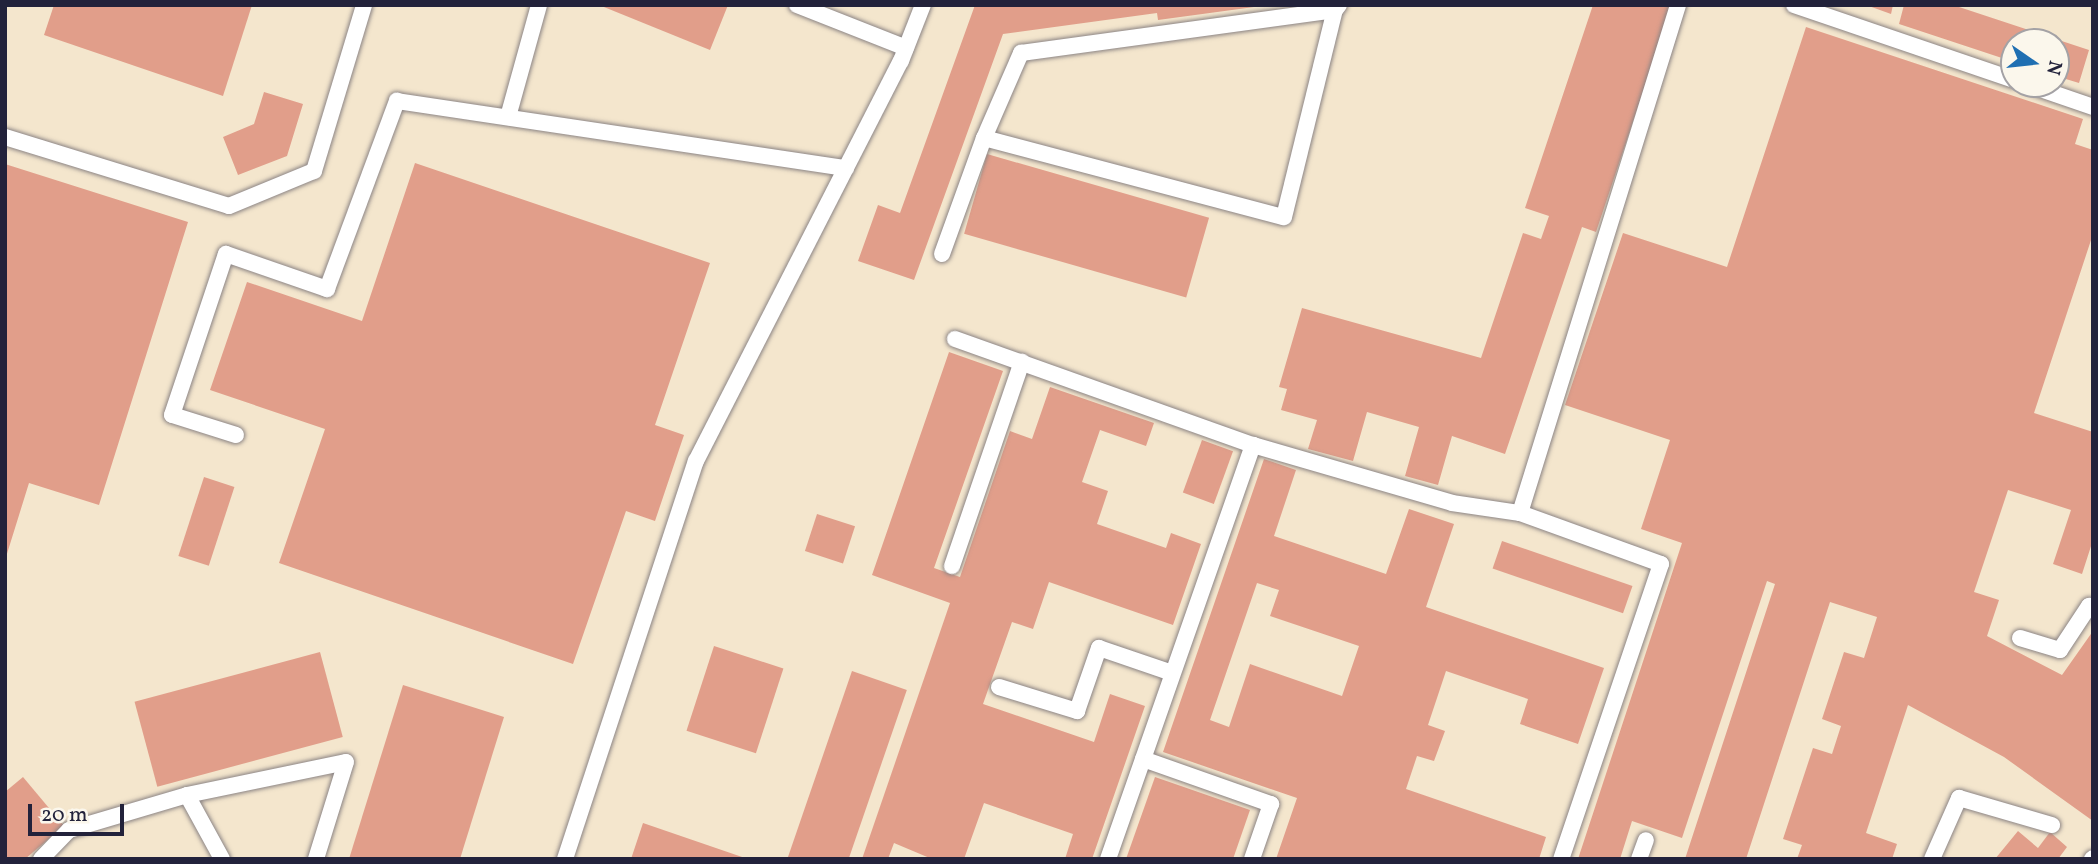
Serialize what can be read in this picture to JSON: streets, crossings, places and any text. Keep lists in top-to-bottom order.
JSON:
{
  "scale_bar": "20 m",
  "north": "right"
}
